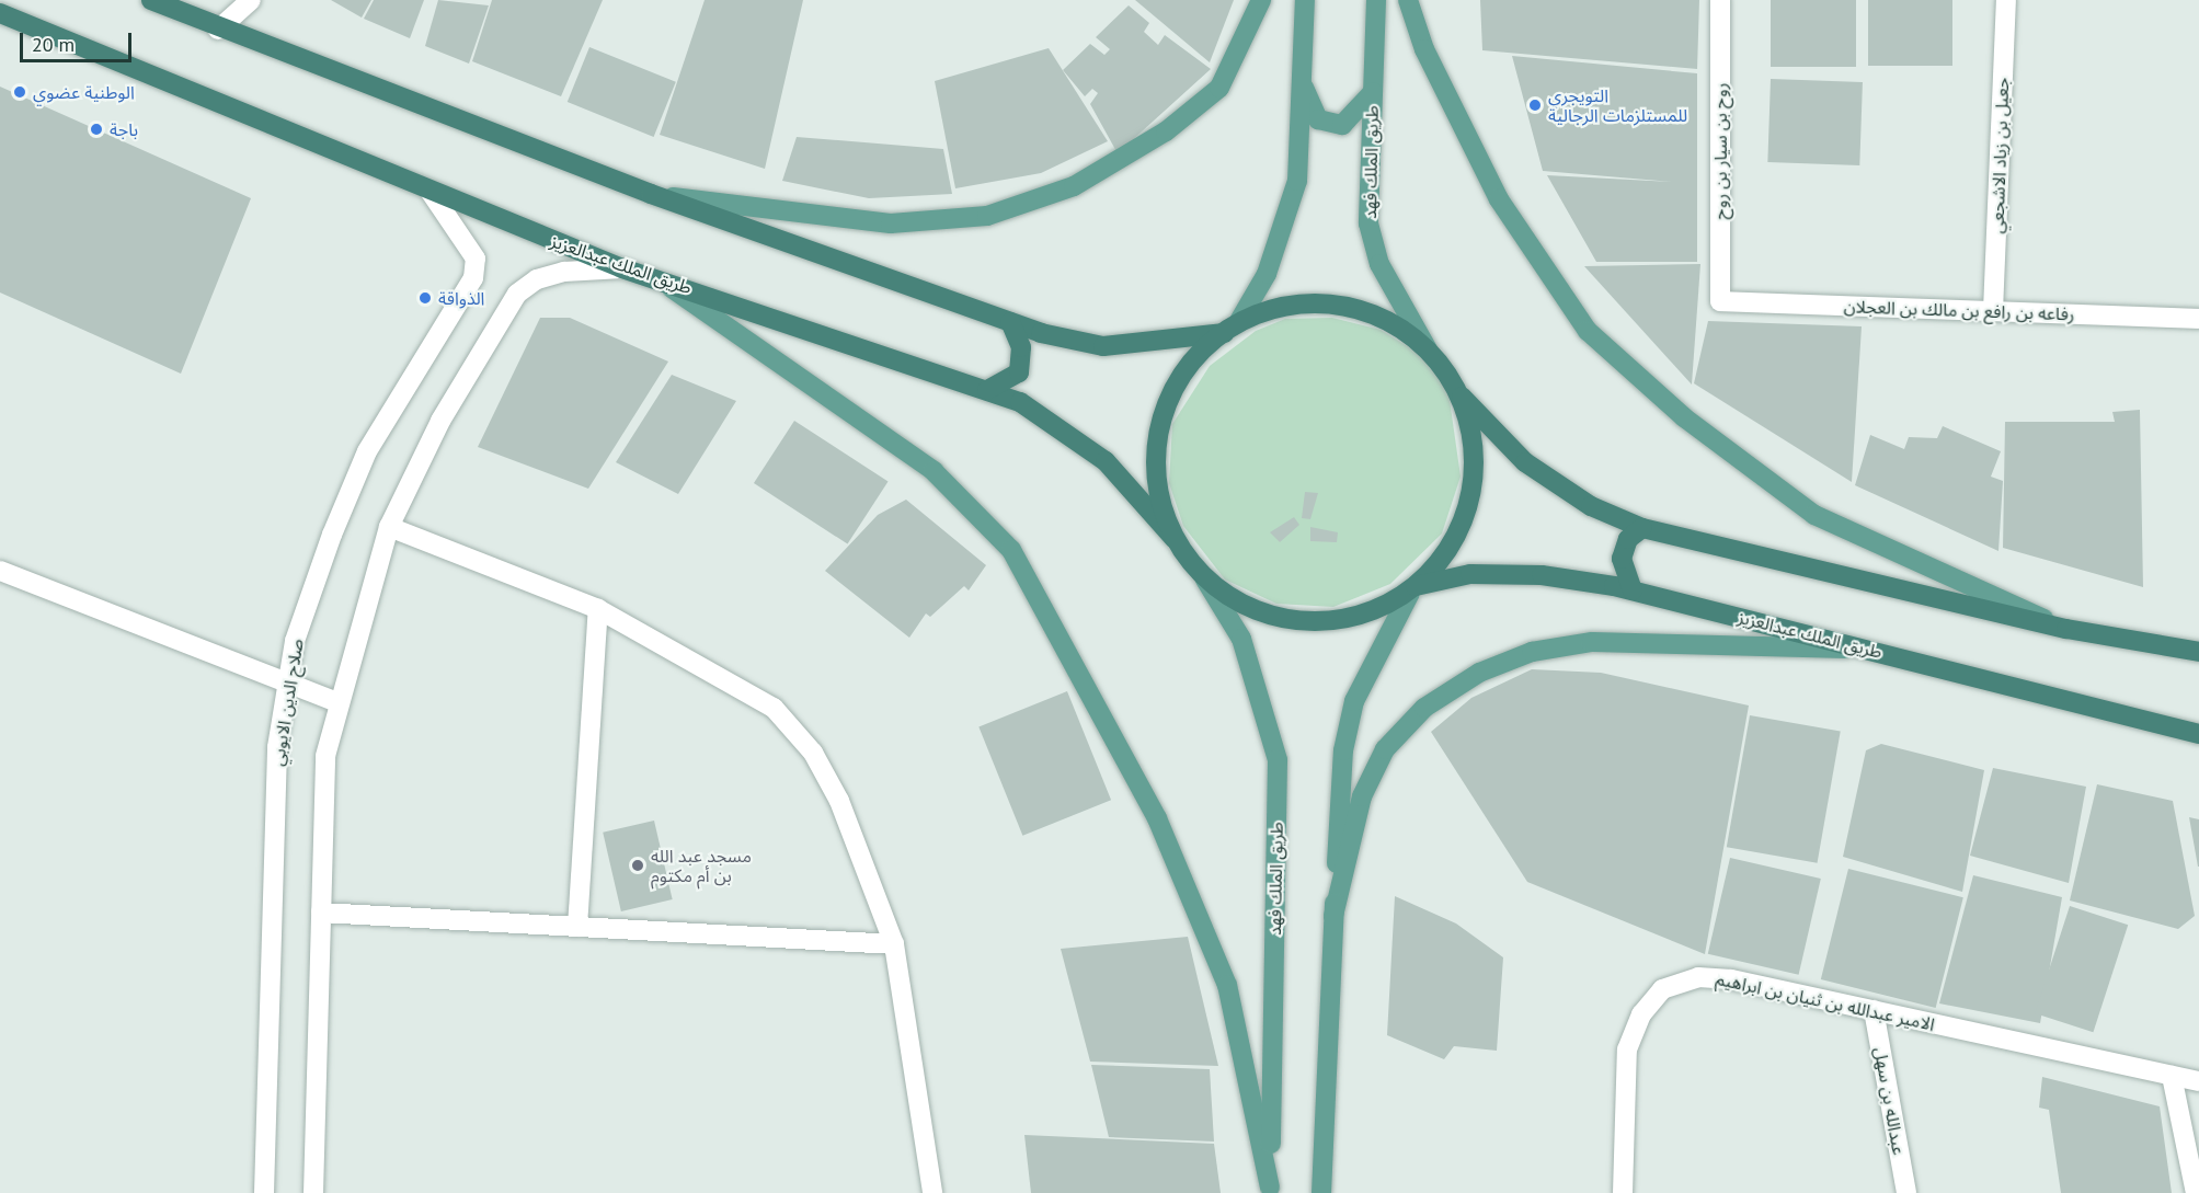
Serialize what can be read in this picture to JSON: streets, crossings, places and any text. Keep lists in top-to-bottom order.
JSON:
{
  "streets": {
    "highway": ["طريق الملك عبدالعزيز"],
    "main road": ["طريق الملك فهد"],
    "street": [
      "روح بن سيار بن روح",
      "جعيل بن زياد الاشجعي",
      "رفاعه بن رافع بن مالك بن العجلان",
      "صلاح الدين الايوبي",
      "الامير عبدالله بن ثنيان بن ابراهيم",
      "عبدالله بن سهل"
    ]
  },
  "crossings": [
    ["روح بن سيار بن روح", "رفاعه بن رافع بن مالك بن العجلان"],
    ["جعيل بن زياد الاشجعي", "رفاعه بن رافع بن مالك بن العجلان"],
    ["طريق الملك عبدالعزيز", "صلاح الدين الايوبي"],
    ["الامير عبدالله بن ثنيان بن ابراهيم", "عبدالله بن سهل"]
  ],
  "places": [
    "الوطنية عضوي",
    "التويجري للمستلزمات الرجالية",
    "باجة",
    "الذواقة",
    "مسجد عبد الله بن أم مكتوم"
  ],
  "scale_bar": "20 m"
}
